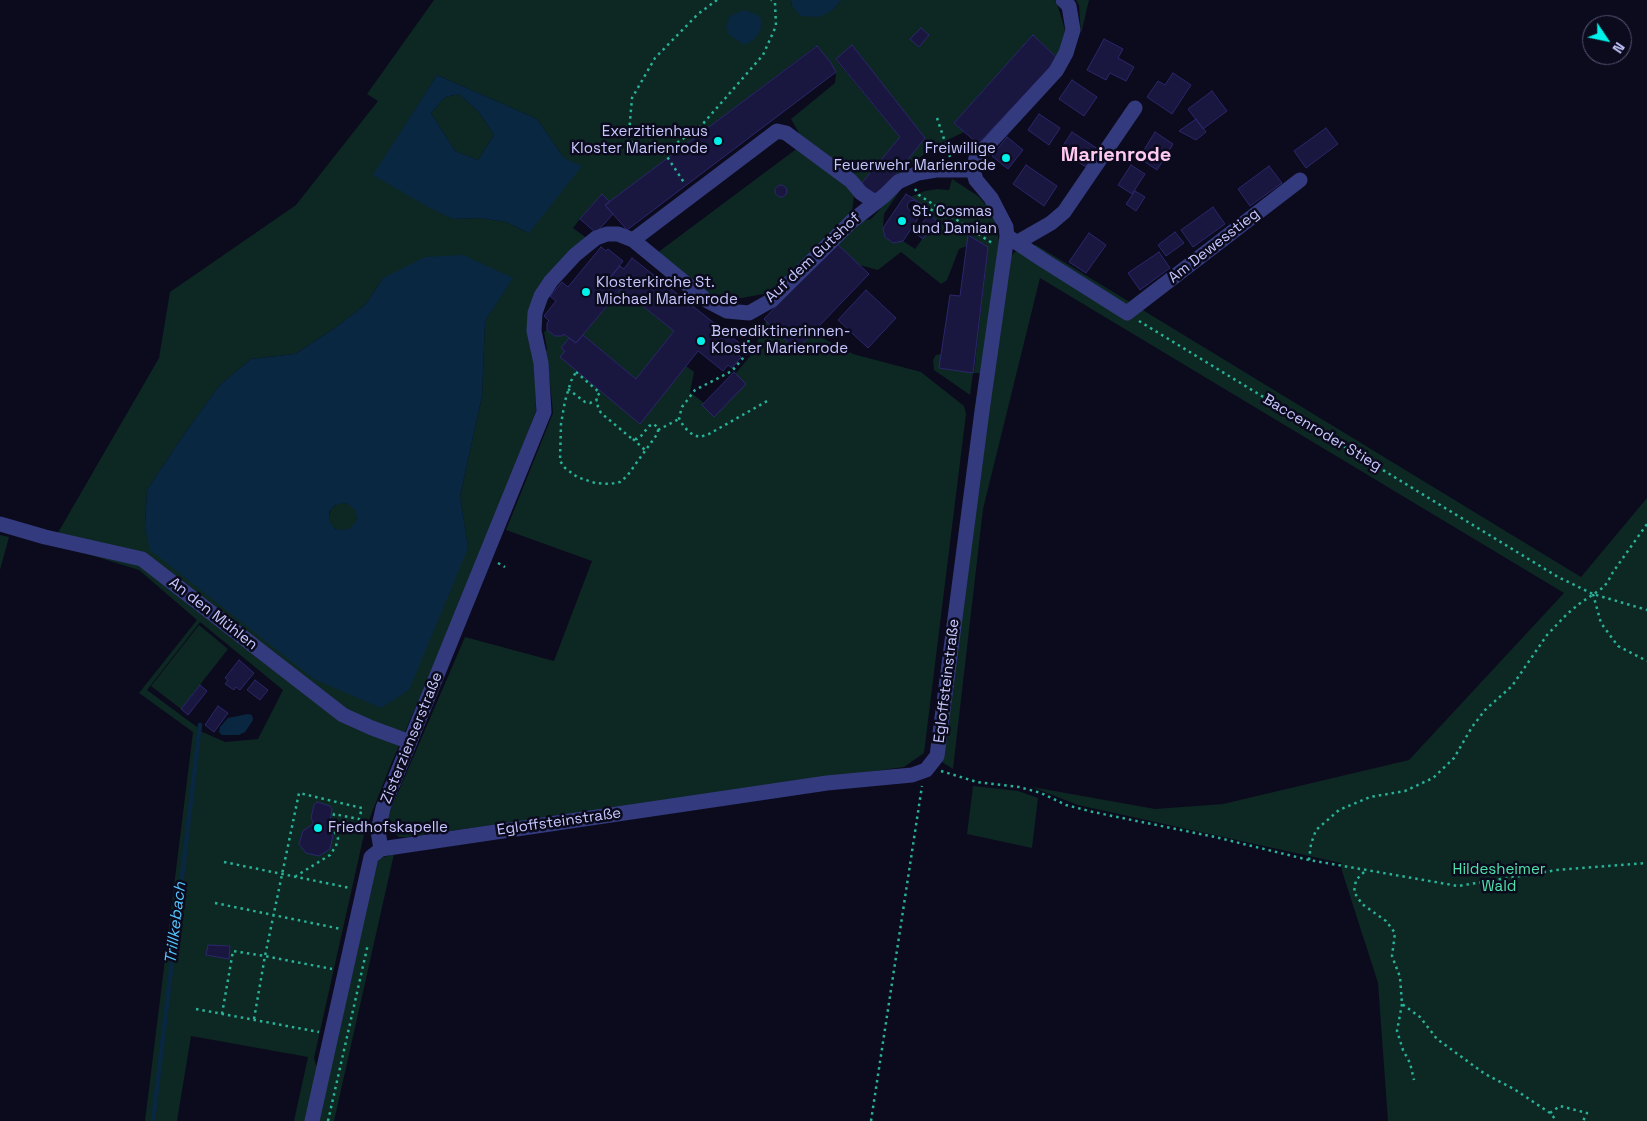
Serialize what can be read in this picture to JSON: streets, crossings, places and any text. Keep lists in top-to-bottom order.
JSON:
{
  "streets": {
    "street": [
      "Am Dewesstieg",
      "Auf dem Gutshof",
      "An den Mühlen",
      "Egloffsteinstraße",
      "Zisterzienserstraße"
    ],
    "path": ["Baccenroder Stieg"]
  },
  "crossings": [
    ["Am Dewesstieg", "Baccenroder Stieg"],
    ["An den Mühlen", "Zisterzienserstraße"],
    ["Egloffsteinstraße", "Zisterzienserstraße"]
  ],
  "districts": ["Marienrode"],
  "water": ["Trillkebach"],
  "parks": ["Hildesheimer Wald"],
  "places": [
    "Exerzitienhaus Kloster Marienrode",
    "Freiwillige Feuerwehr Marienrode",
    "St. Cosmas und Damian",
    "Klosterkirche St. Michael Marienrode",
    "Benediktinerinnen- Kloster Marienrode",
    "Friedhofskapelle"
  ],
  "north": "bottom right"
}
